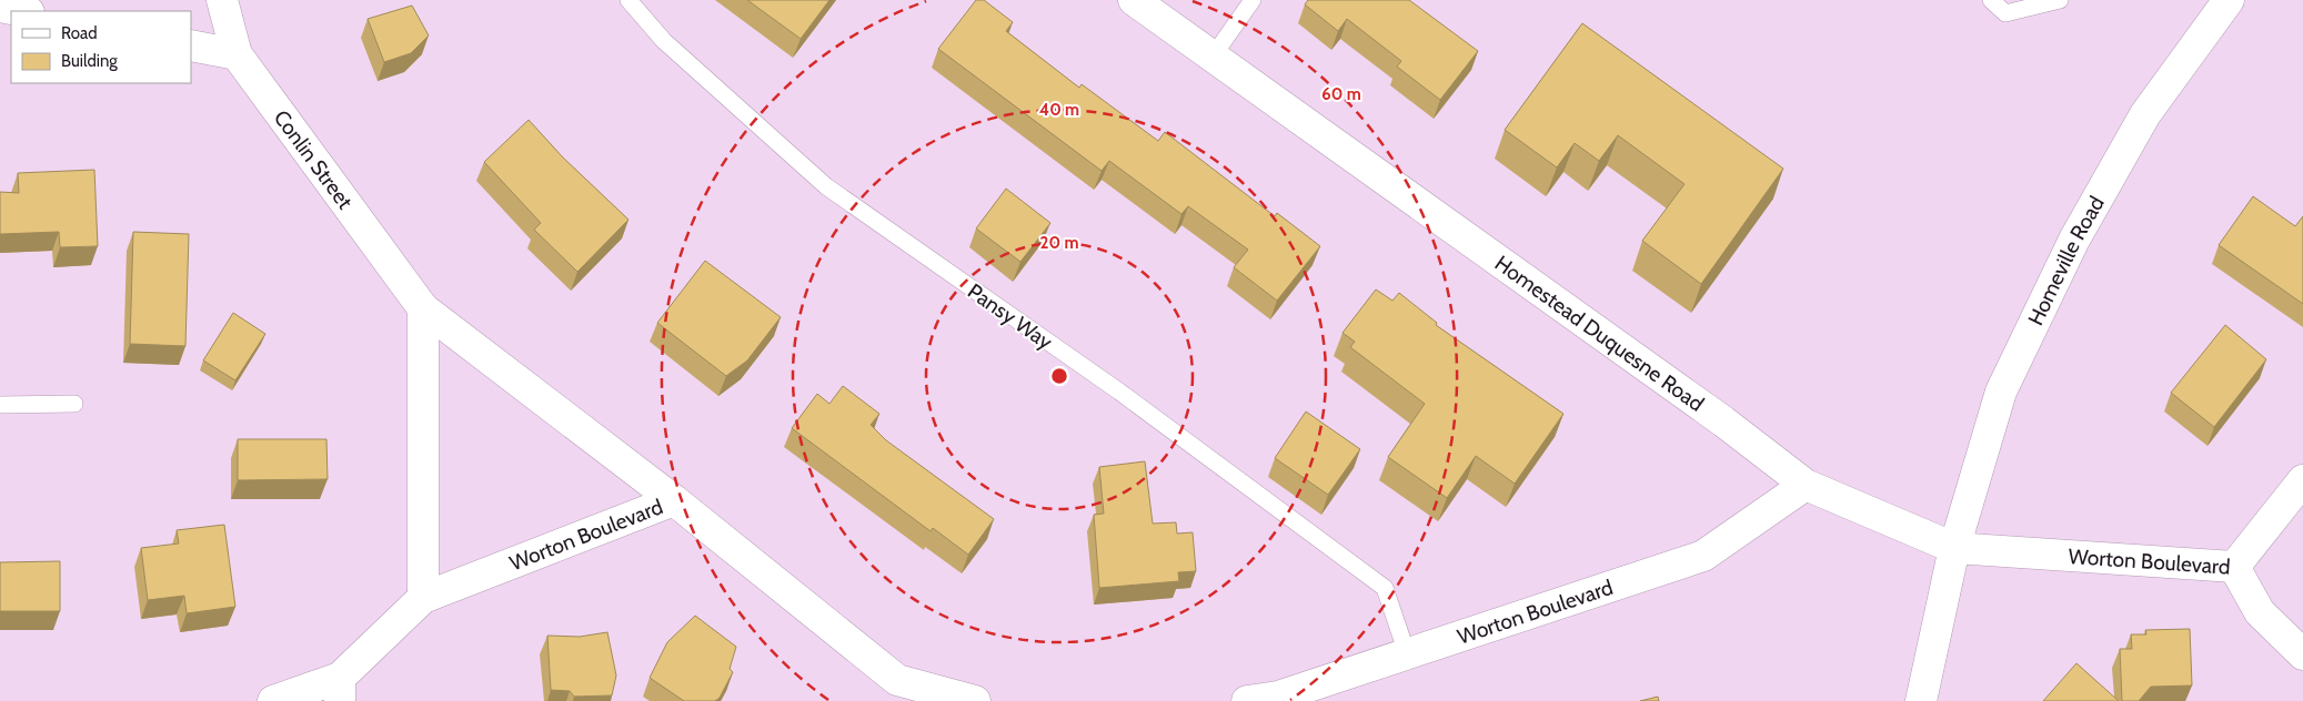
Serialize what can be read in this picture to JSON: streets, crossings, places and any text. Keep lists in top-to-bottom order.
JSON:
{
  "streets": {
    "street": [
      "Conlin Street",
      "Homeville Road",
      "Homestead Duquesne Road",
      "Worton Boulevard"
    ],
    "lane": ["Pansy Way"]
  },
  "crossings": [
    ["Conlin Street", "Worton Boulevard"],
    ["Homeville Road", "Homestead Duquesne Road"],
    ["Homeville Road", "Worton Boulevard"],
    ["Pansy Way", "Worton Boulevard"],
    ["Homestead Duquesne Road", "Worton Boulevard"]
  ],
  "legend": ["Road", "Building"],
  "rings": ["60 m", "40 m", "20 m"]
}
